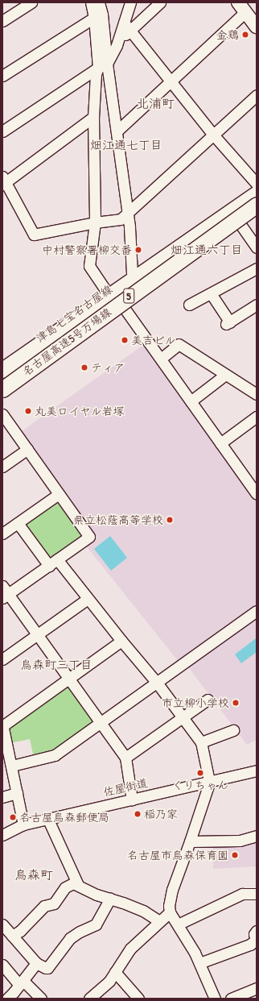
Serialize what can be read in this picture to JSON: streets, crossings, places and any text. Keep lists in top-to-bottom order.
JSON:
{
  "streets": {
    "highway": ["5", "名古屋高速5号万場線"],
    "main road": ["津島七宝名古屋線"],
    "street": ["佐屋街道"]
  },
  "districts": [
    "北浦町",
    "畑江通七丁目",
    "畑江通六丁目",
    "烏森町三丁目",
    "烏森町"
  ],
  "places": [
    "金鶏",
    "中村警察署柳交番",
    "美吉ビル",
    "ティア",
    "丸美ロイヤル岩塚",
    "県立松蔭高等学校",
    "市立柳小学校",
    "くりちゃん",
    "稲乃家",
    "名古屋烏森郵便局",
    "名古屋市烏森保育園"
  ]
}
